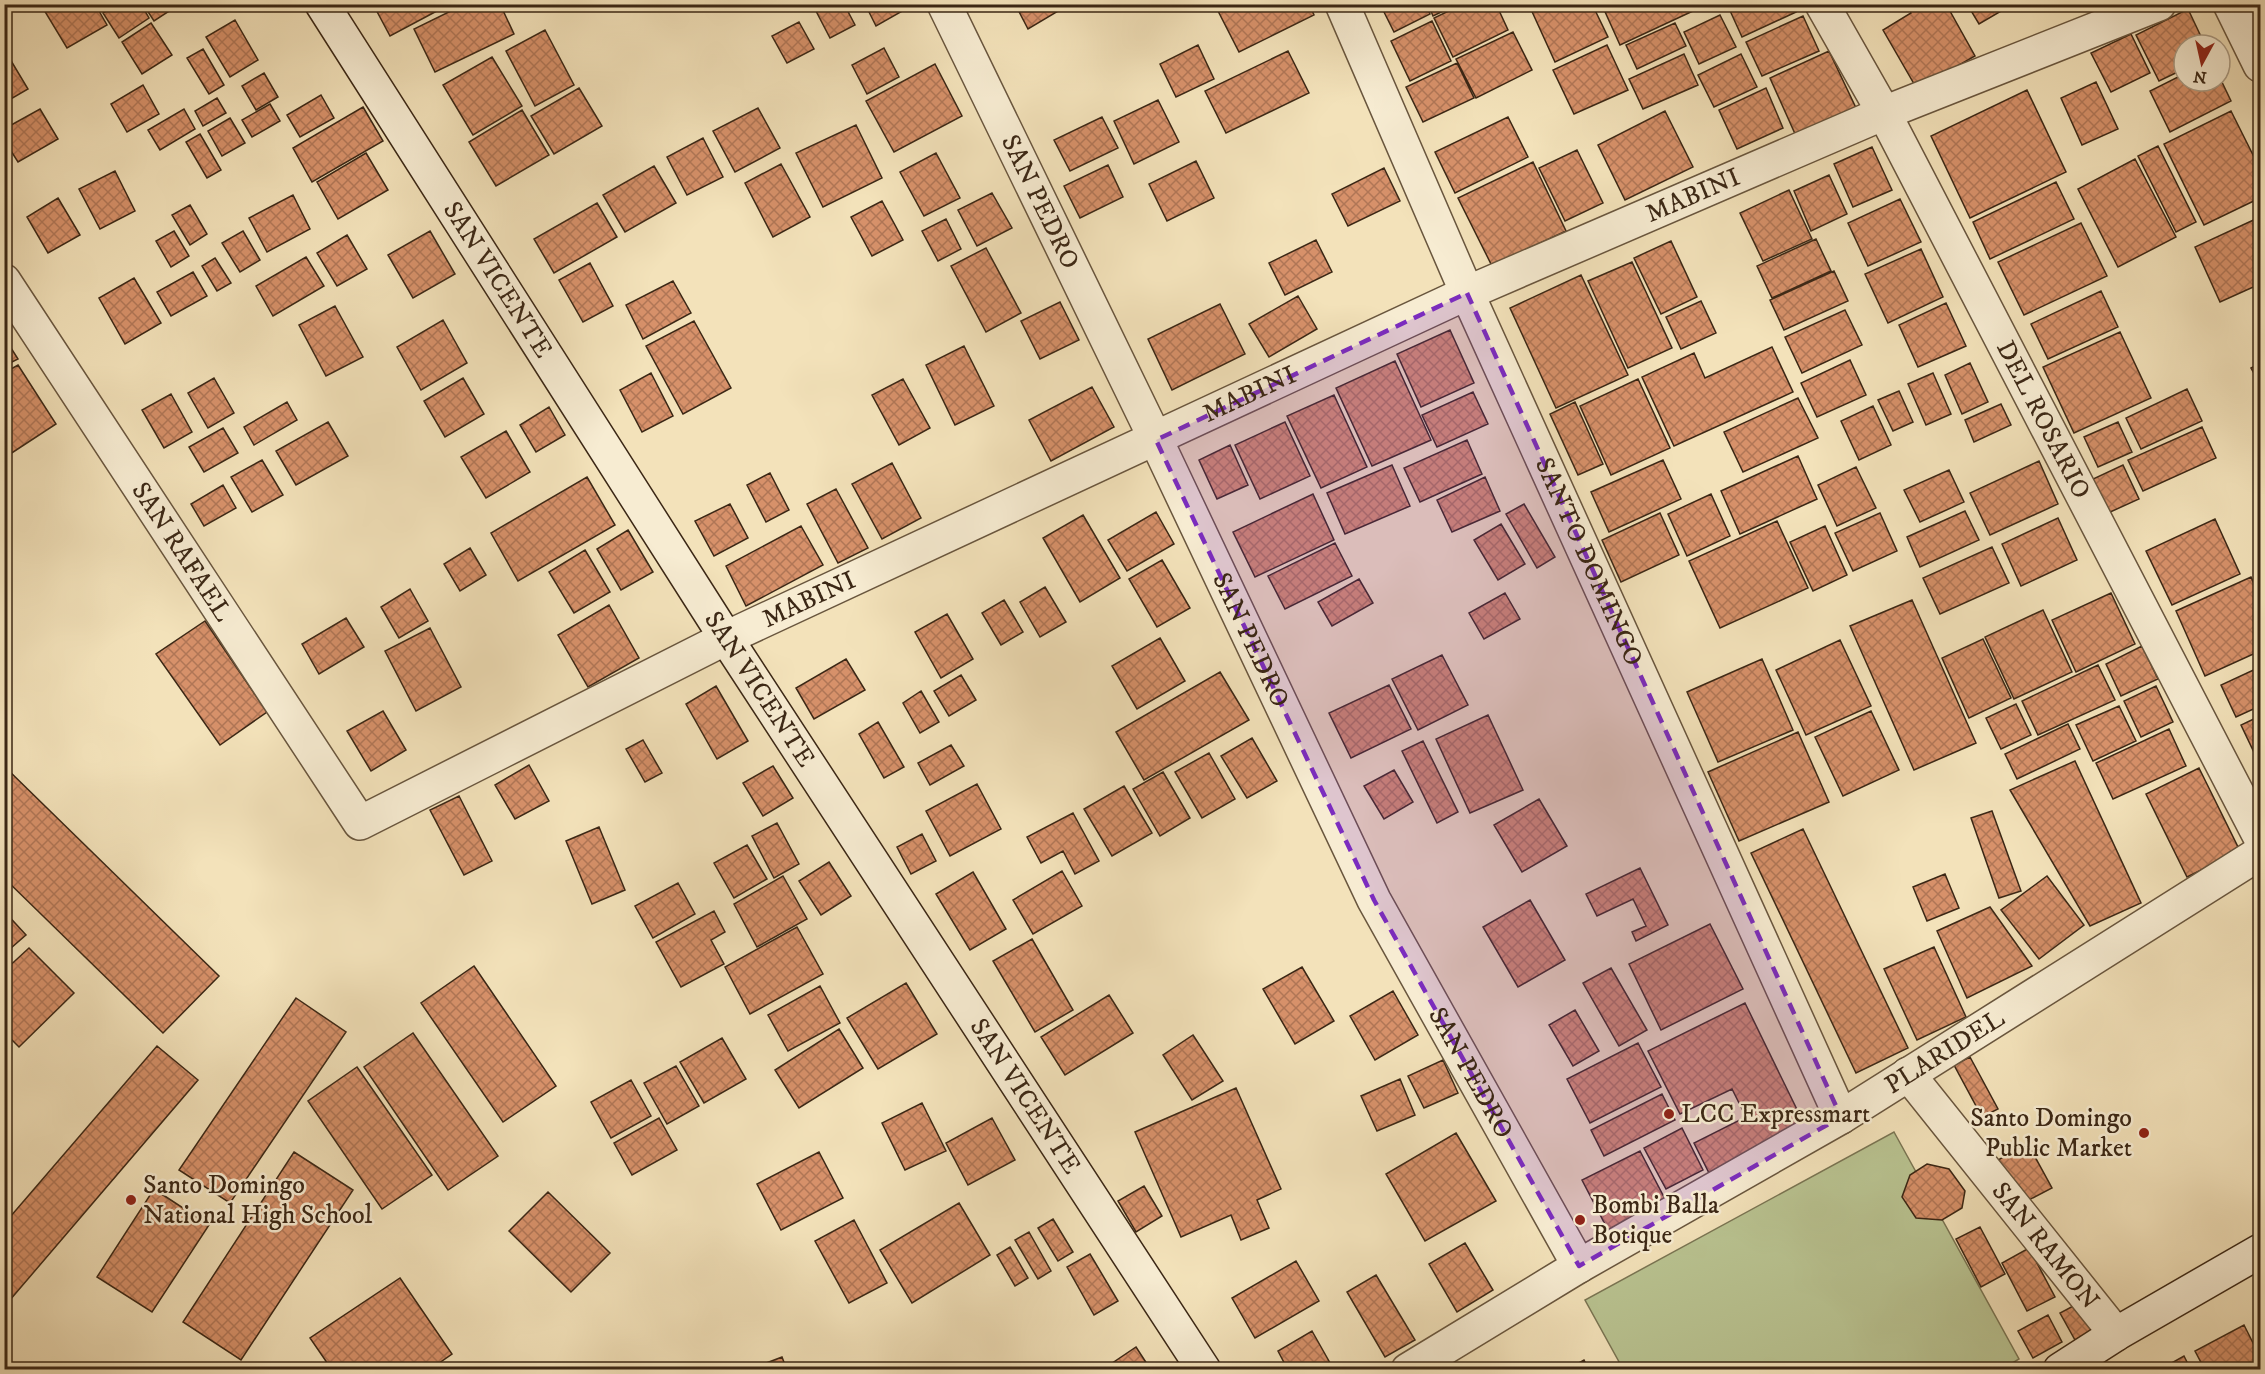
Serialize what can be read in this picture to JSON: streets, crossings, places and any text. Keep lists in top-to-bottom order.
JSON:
{
  "streets": {
    "street": [
      "MABINI",
      "SAN PEDRO",
      "SAN VICENTE",
      "DEL ROSARIO",
      "SAN RAFAEL",
      "SANTO DOMINGO",
      "PLARIDEL",
      "SAN RAMON"
    ]
  },
  "crossings": [
    ["MABINI", "SAN PEDRO"],
    ["MABINI", "SAN VICENTE"],
    ["MABINI", "DEL ROSARIO"],
    ["MABINI", "SAN RAFAEL"],
    ["MABINI", "SANTO DOMINGO"],
    ["SAN PEDRO", "PLARIDEL"],
    ["SANTO DOMINGO", "PLARIDEL"],
    ["PLARIDEL", "SAN RAMON"]
  ],
  "places": [
    "LCC Expressmart",
    "Santo Domingo Public Market",
    "Santo Domingo National High School",
    "Bombi Balla Botique"
  ],
  "north": "bottom"
}
